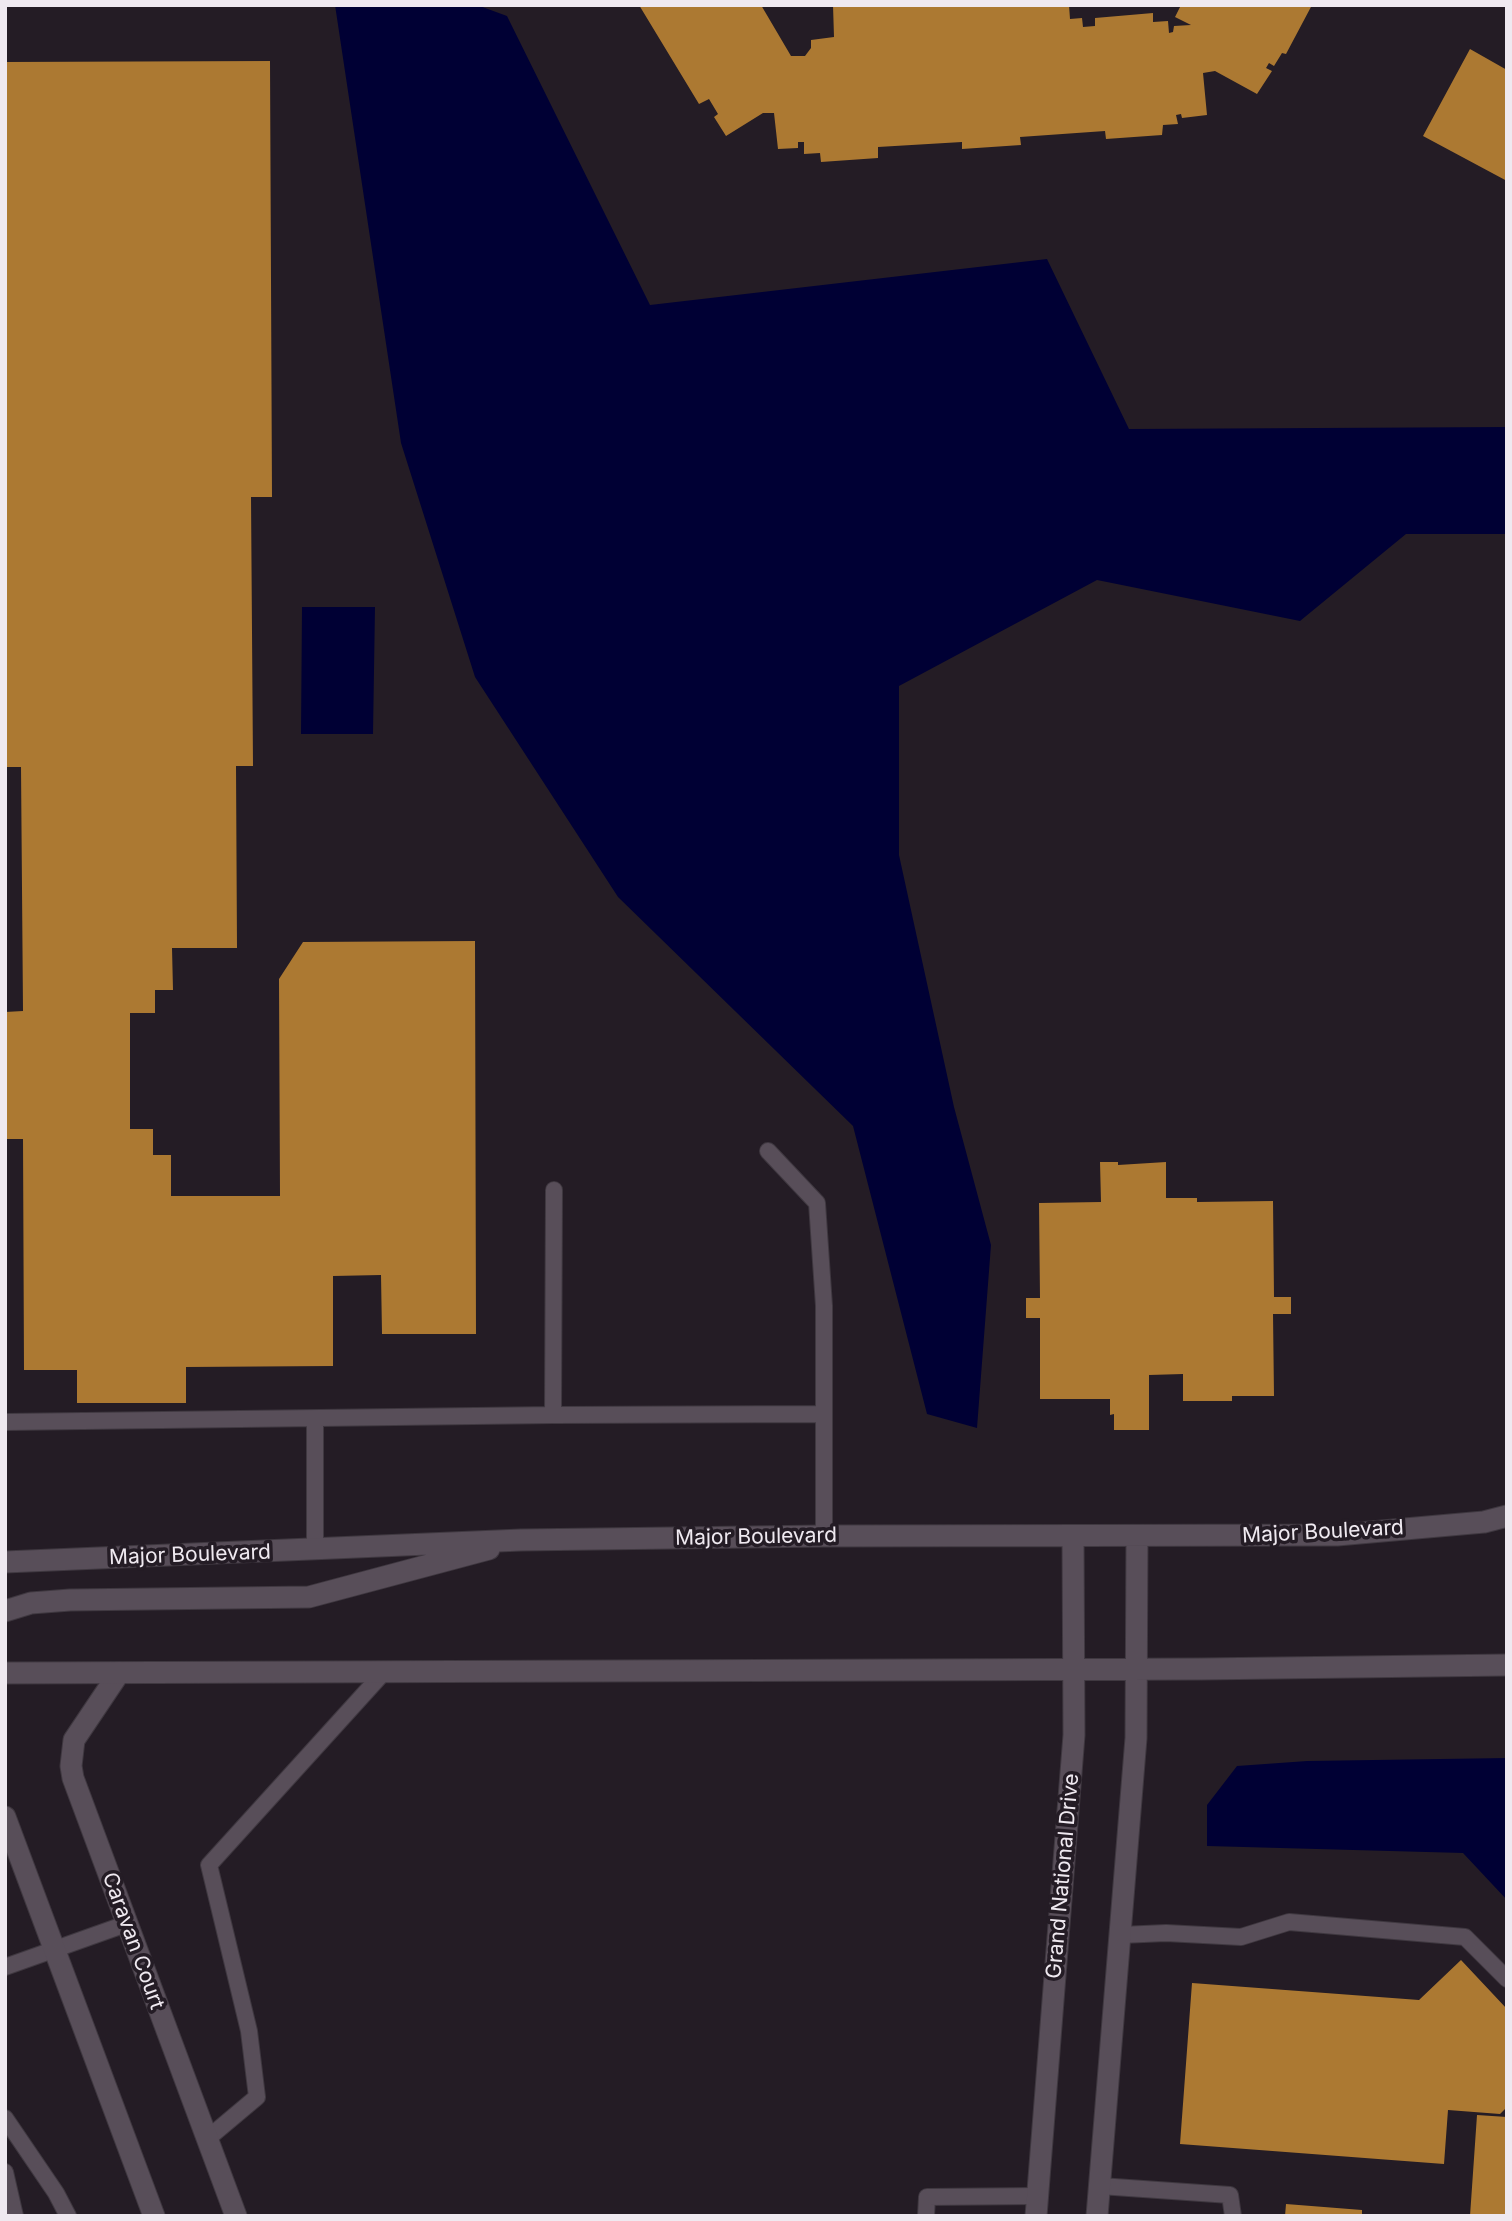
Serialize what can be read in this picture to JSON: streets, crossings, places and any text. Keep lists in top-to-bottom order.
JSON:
{
  "streets": {
    "street": ["Major Boulevard", "Grand National Drive", "Caravan Court"]
  },
  "crossings": [
    ["Major Boulevard", "Grand National Drive"]
  ]
}
